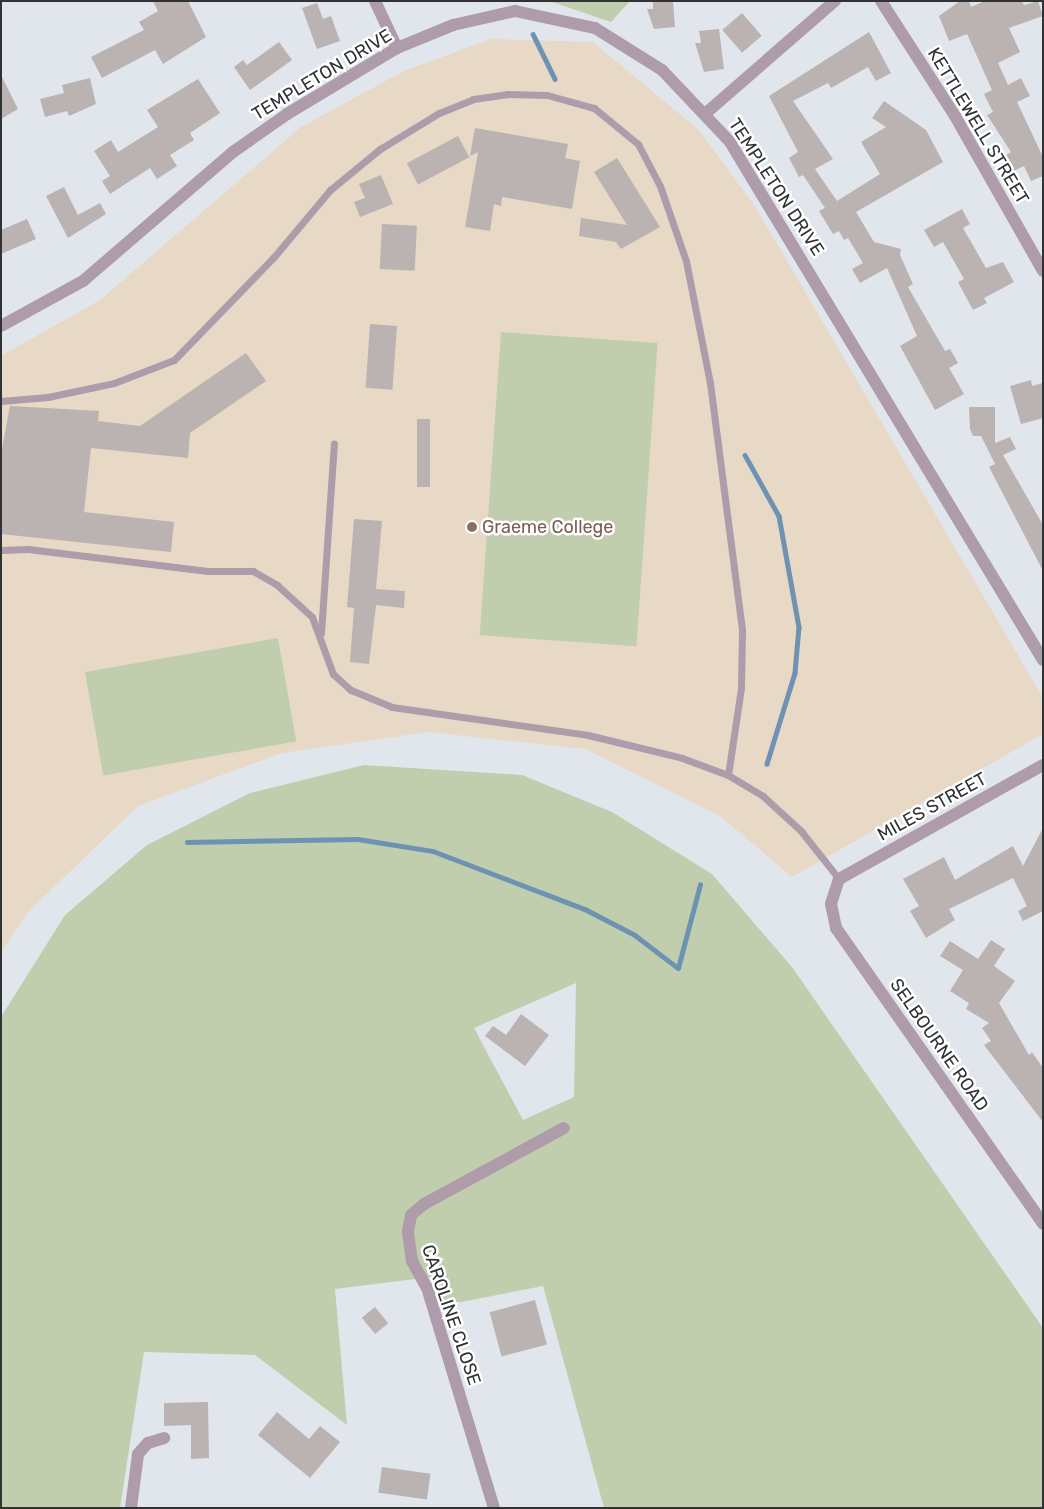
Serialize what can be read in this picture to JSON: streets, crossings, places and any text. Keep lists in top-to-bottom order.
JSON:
{
  "streets": {
    "street": [
      "TEMPLETON DRIVE",
      "KETTLEWELL STREET",
      "MILES STREET",
      "SELBOURNE ROAD",
      "CAROLINE CLOSE"
    ]
  },
  "crossings": [
    ["MILES STREET", "SELBOURNE ROAD"]
  ],
  "places": ["Graeme College"]
}
